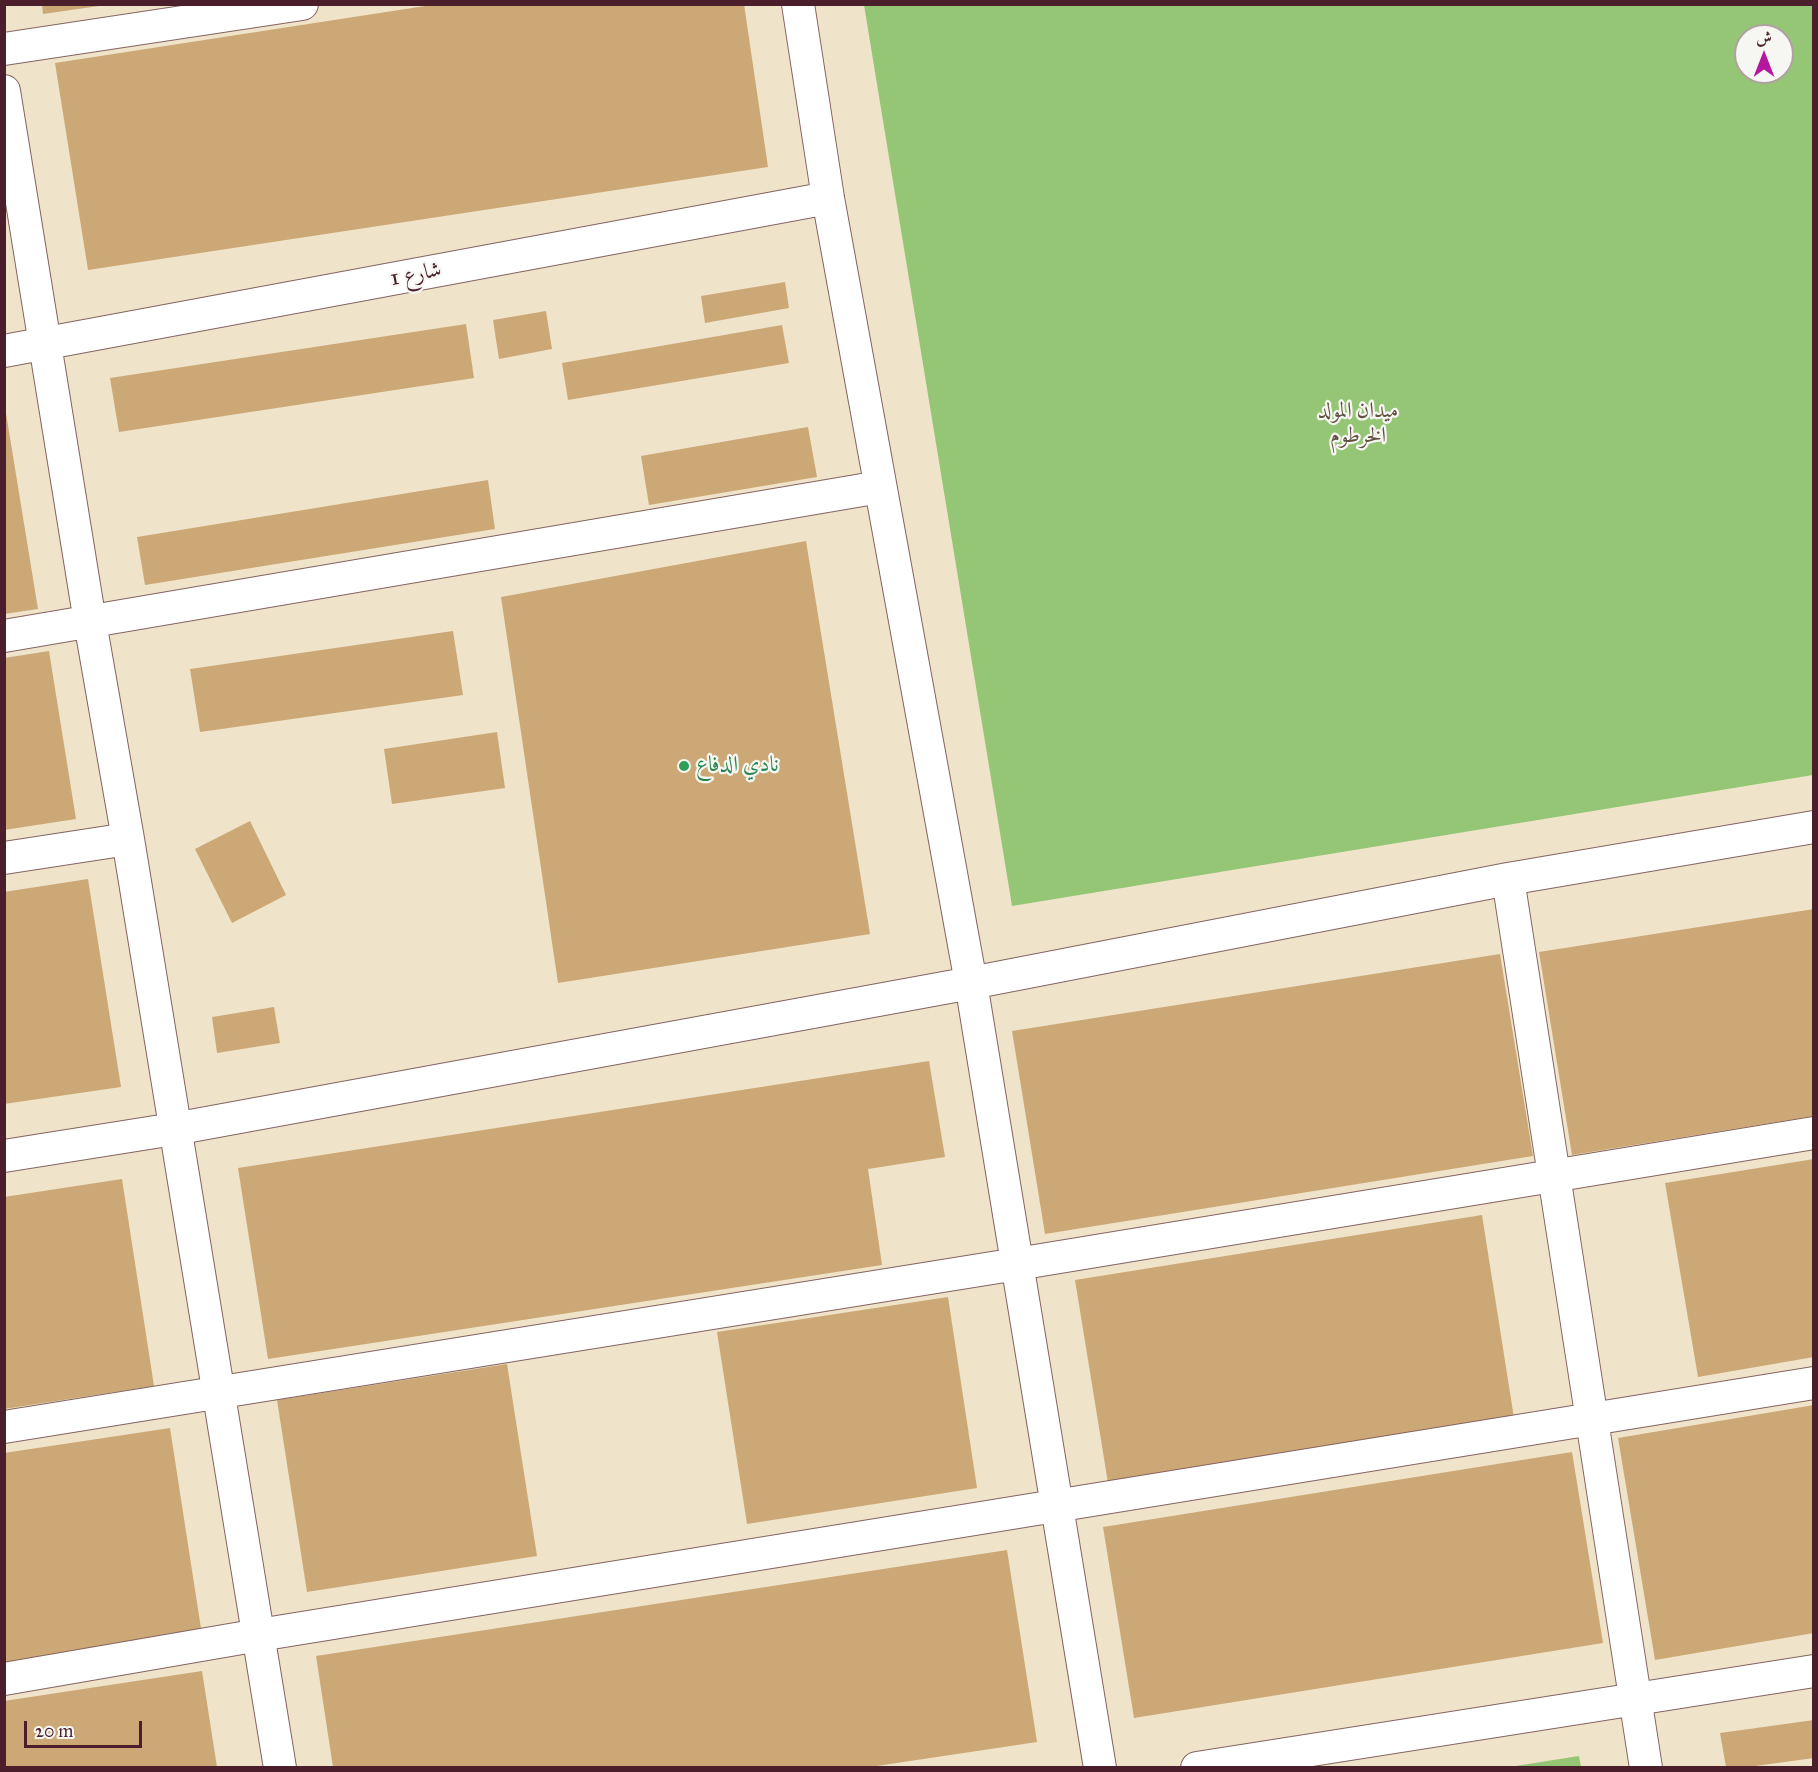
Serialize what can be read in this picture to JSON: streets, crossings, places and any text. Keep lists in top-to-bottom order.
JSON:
{
  "streets": {
    "street": ["شارع 1"]
  },
  "parks": ["ميدان المولد الخرطوم"],
  "places": ["نادي الدفاع"],
  "scale_bar": "20 m",
  "north": "top"
}
